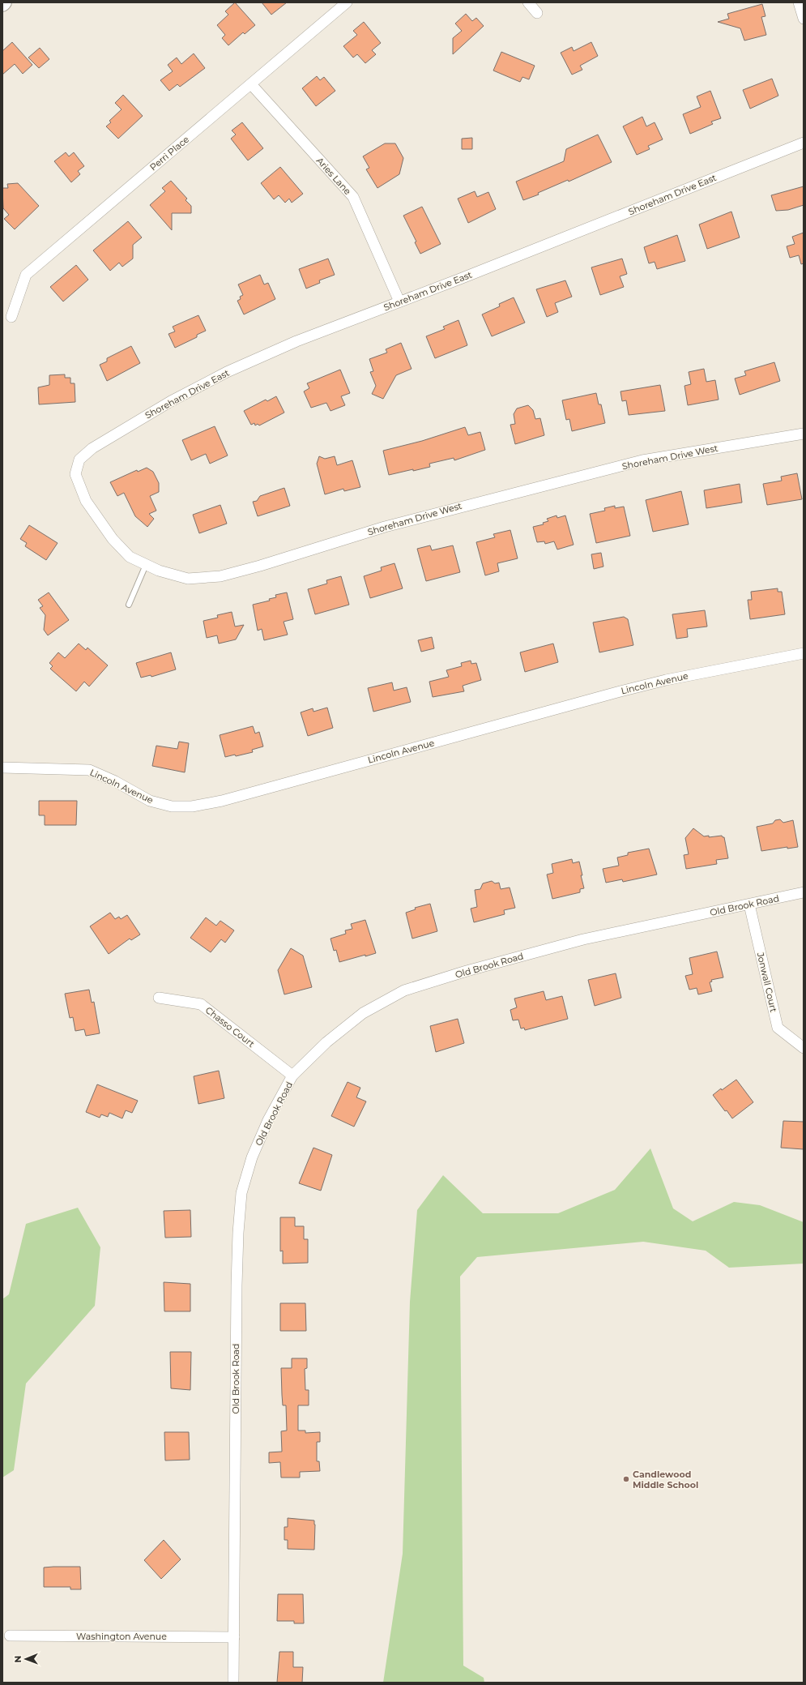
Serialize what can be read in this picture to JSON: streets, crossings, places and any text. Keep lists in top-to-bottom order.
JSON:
{
  "streets": {
    "street": [
      "Perri Place",
      "Aries Lane",
      "Shoreham Drive East",
      "Shoreham Drive West",
      "Lincoln Avenue",
      "Old Brook Road",
      "Jonwall Court",
      "Chasso Court",
      "Washington Avenue"
    ]
  },
  "crossings": [
    ["Perri Place", "Aries Lane"],
    ["Aries Lane", "Shoreham Drive East"],
    ["Shoreham Drive East", "Shoreham Drive West"],
    ["Old Brook Road", "Jonwall Court"],
    ["Old Brook Road", "Chasso Court"],
    ["Old Brook Road", "Washington Avenue"]
  ],
  "places": ["Candlewood Middle School"],
  "north": "left"
}
